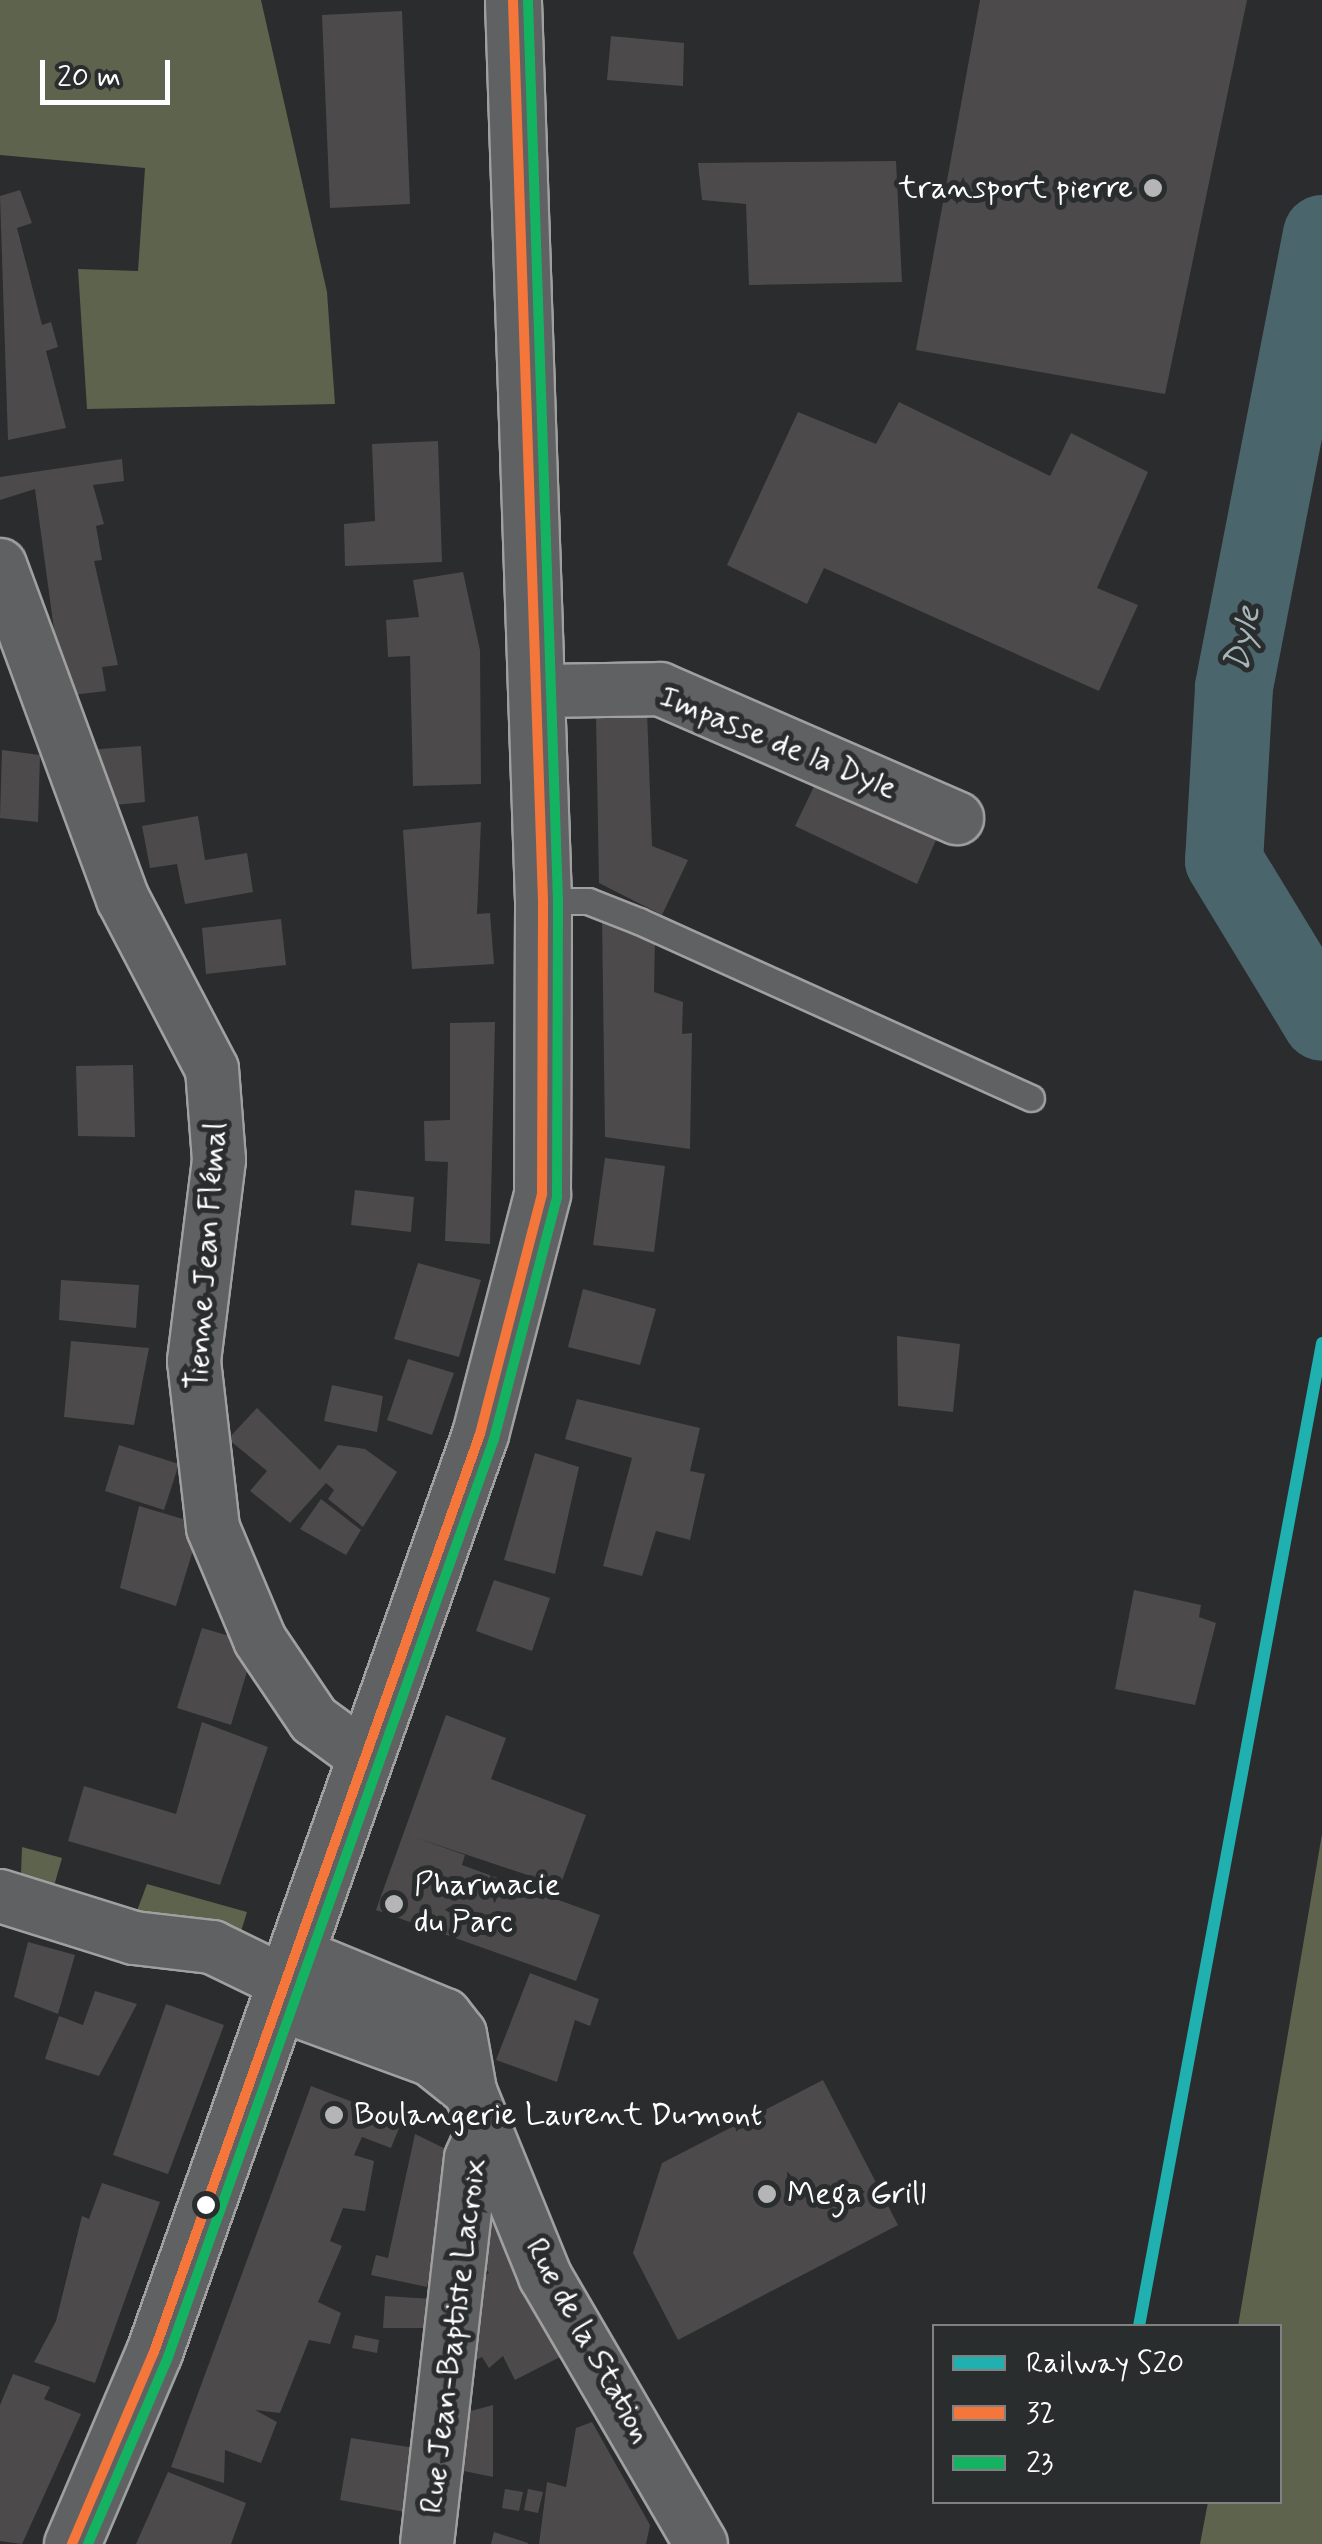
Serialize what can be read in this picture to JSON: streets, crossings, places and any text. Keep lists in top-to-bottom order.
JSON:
{
  "streets": {
    "street": [
      "Impasse de la Dyle",
      "Tienne Jean Flémal",
      "Rue Jean-Baptiste Lacroix",
      "Rue de la Station"
    ]
  },
  "crossings": [
    ["Rue Jean-Baptiste Lacroix", "Rue de la Station"]
  ],
  "water": ["Dyle"],
  "places": [
    "transport pierre",
    "Pharmacie du Parc",
    "Boulangerie Laurent Dumont",
    "Mega Grill"
  ],
  "lines": ["transit line 32", "transit line 23", "rail line S20"],
  "legend": ["Railway S20", "32", "23"],
  "scale_bar": "20 m"
}
